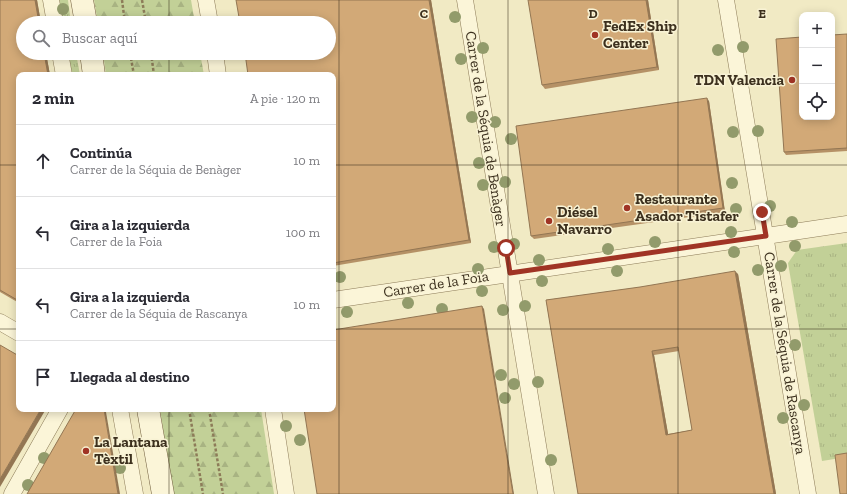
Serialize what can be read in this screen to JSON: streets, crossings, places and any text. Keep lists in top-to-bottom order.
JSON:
{
  "streets": {
    "street": ["Carrer de la Séquia de Benàger", "Carrer de la Foia", "Carrer de la Séquia de Rascanya"]
  },
  "crossings": [
    ["Carrer de la Séquia de Benàger", "Carrer de la Foia"],
    ["Carrer de la Foia", "Carrer de la Séquia de Rascanya"]
  ],
  "places": [
    "FedEx Ship Center",
    "TDN Valencia",
    "Restaurante Asador Tistafer",
    "Diésel Navarro",
    "La Lantana Tèxtil"
  ],
  "page": {
    "map_buttons": ["+", "−"],
    "search": "Buscar aquí",
    "heading": ["2 min", "A pie · 120 m"],
    "list": [
      ["Continúa", "Carrer de la Séquia de Benàger", "10 m"],
      ["Gira a la izquierda", "Carrer de la Foia", "100 m"],
      ["Gira a la izquierda", "Carrer de la Séquia de Rascanya", "10 m"],
      "Llegada al destino"
    ]
  },
  "grid": {
    "columns": ["C", "D", "E"]
  }
}
